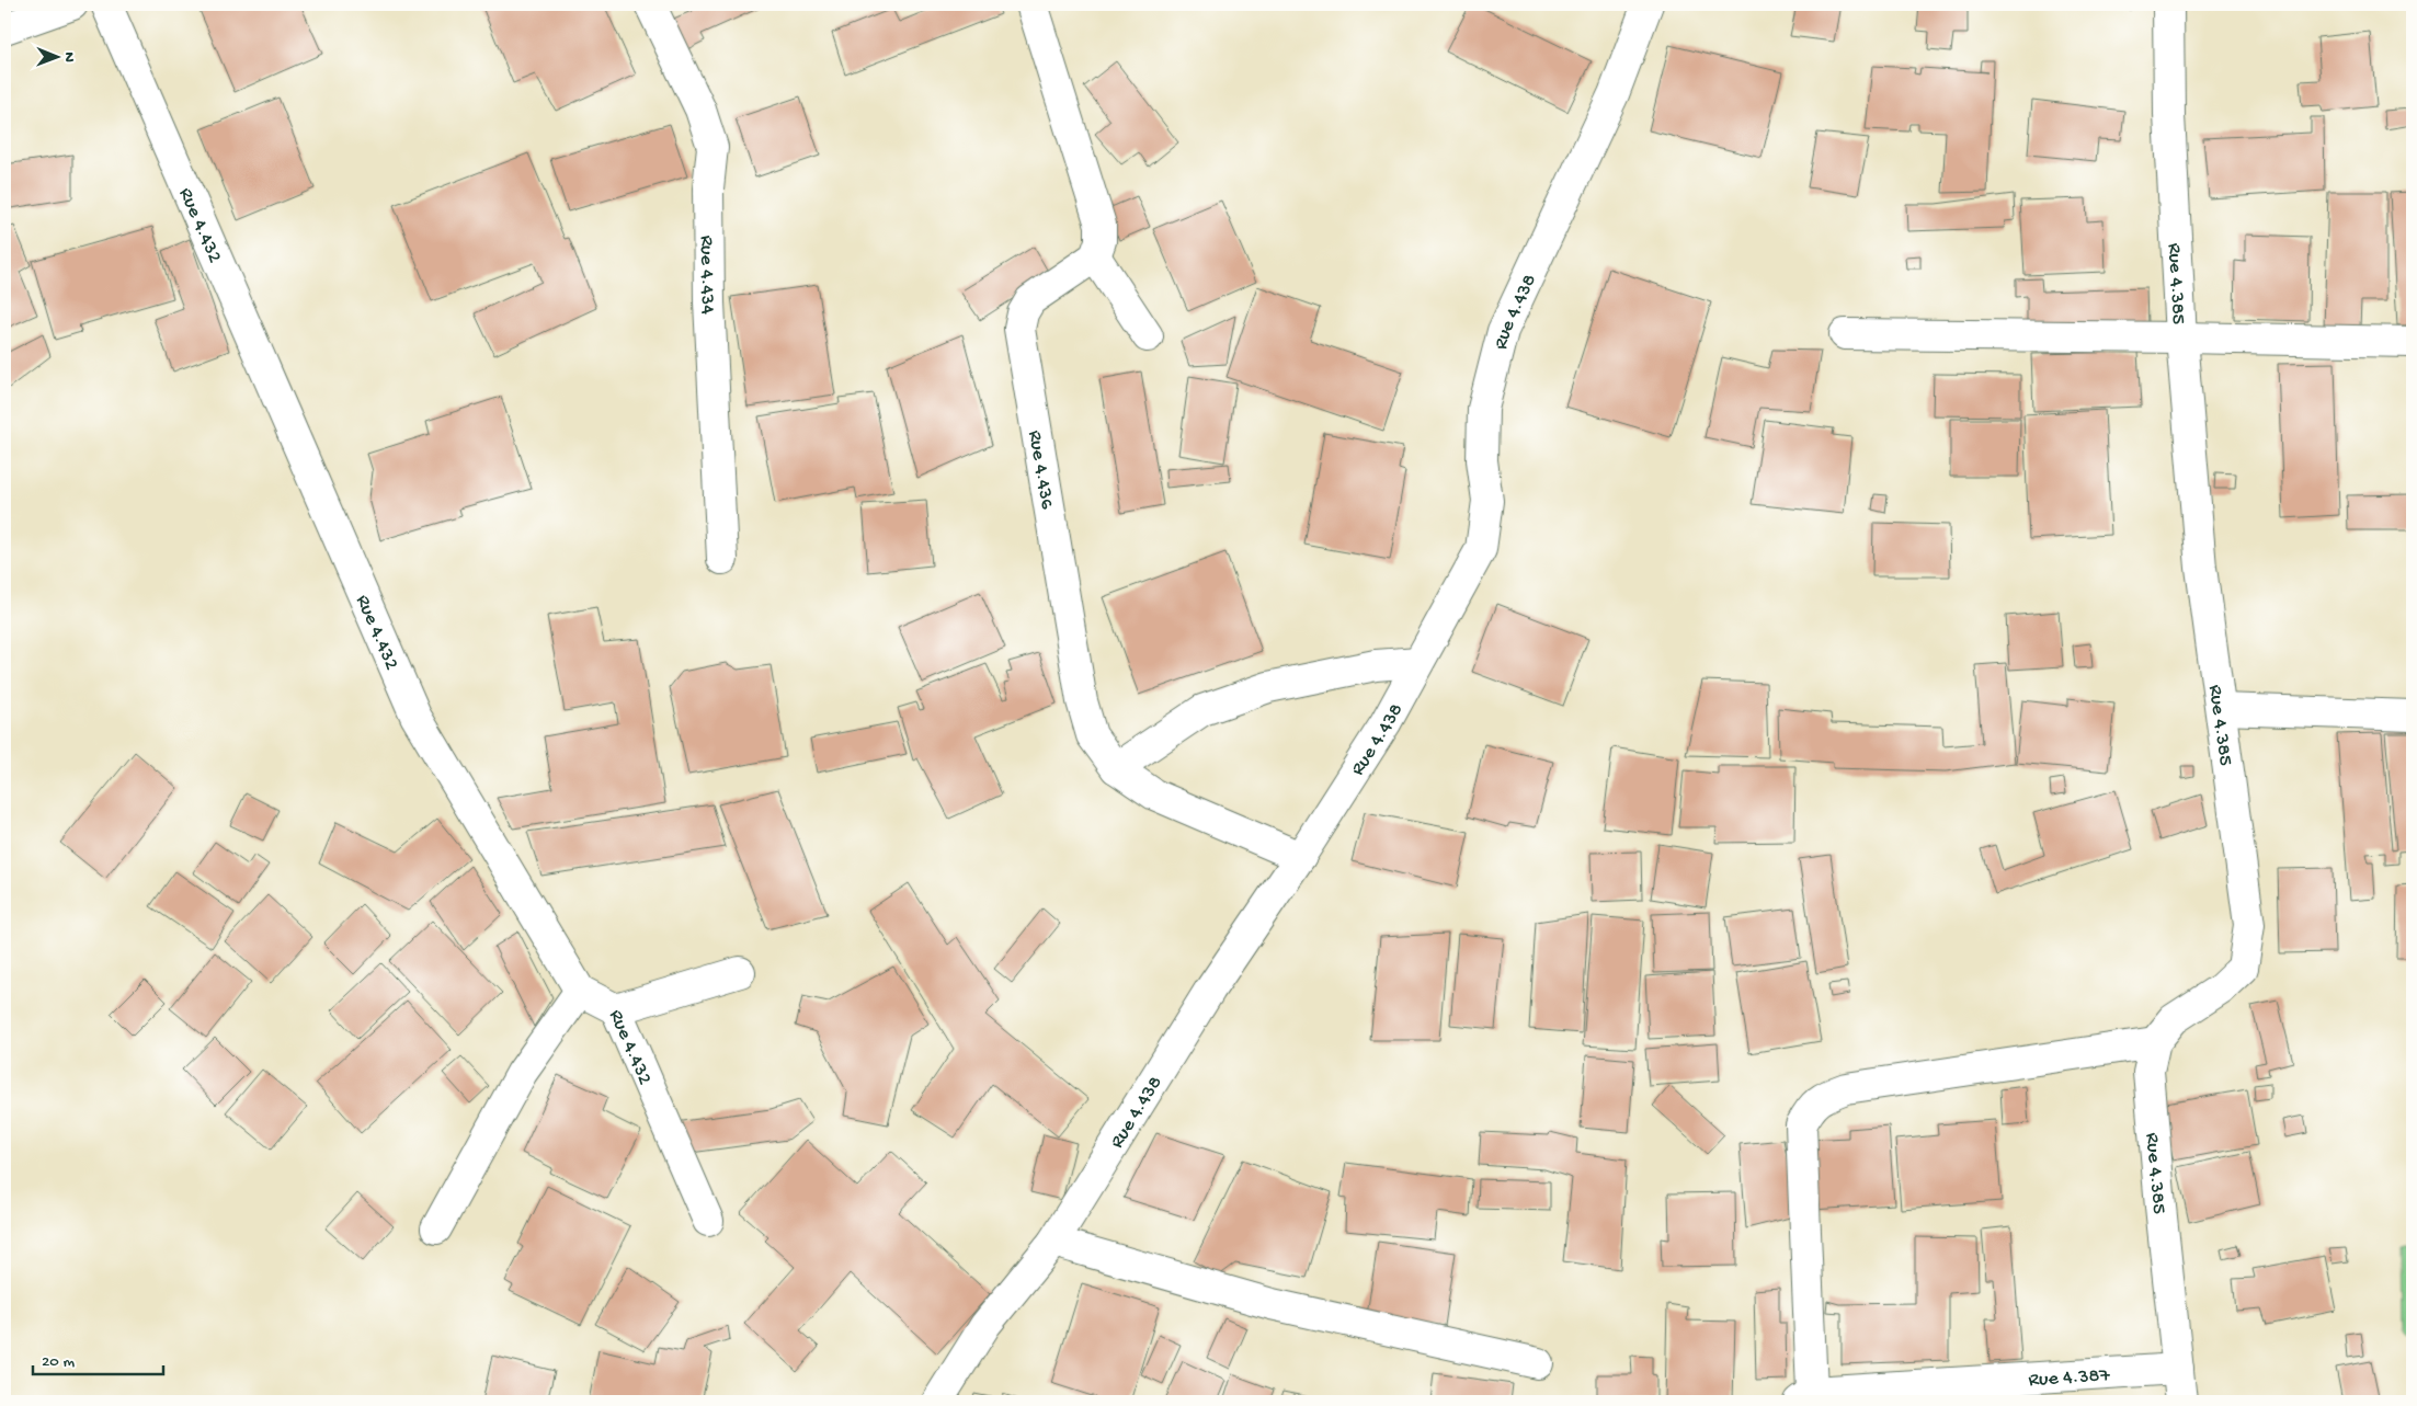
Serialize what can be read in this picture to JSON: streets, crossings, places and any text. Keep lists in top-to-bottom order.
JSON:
{
  "streets": {
    "street": [
      "Rue 4.432",
      "Rue 4.434",
      "Rue 4.385",
      "Rue 4.438",
      "Rue 4.436",
      "Rue 4.387"
    ]
  },
  "crossings": [
    ["Rue 4.385", "Rue 4.387"],
    ["Rue 4.438", "Rue 4.436"]
  ],
  "scale_bar": "20 m",
  "north": "right"
}
